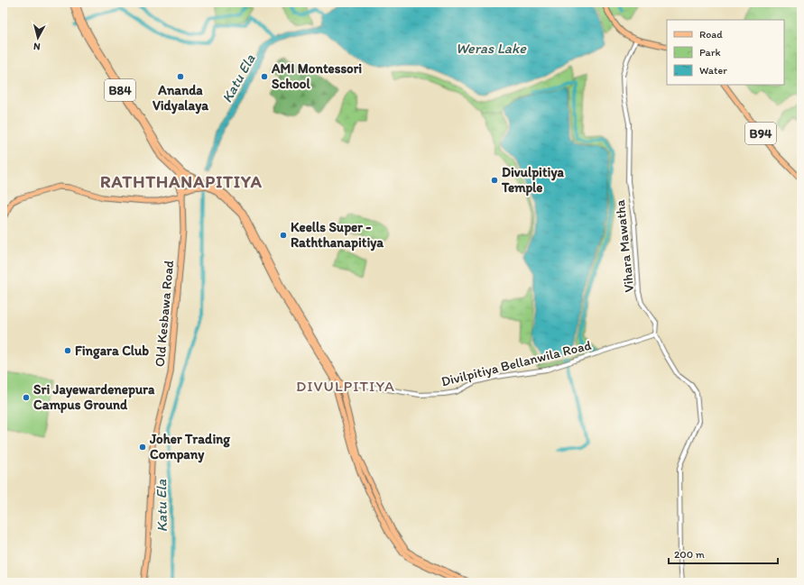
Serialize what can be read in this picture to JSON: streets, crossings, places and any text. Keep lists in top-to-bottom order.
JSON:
{
  "streets": {
    "main road": ["B84", "B94", "Old Kesbawa Road"],
    "street": ["Vihara Mawatha", "Divilpitiya Bellanwila Road"]
  },
  "crossings": [
    ["B84", "Old Kesbawa Road"],
    ["B84", "Divilpitiya Bellanwila Road"],
    ["Vihara Mawatha", "Divilpitiya Bellanwila Road"]
  ],
  "districts": ["RATHTHANAPITIYA", "DIVULPITIYA"],
  "water": ["Weras Lake", "Katu Ela"],
  "places": [
    "Ananda Vidyalaya",
    "AMI Montessori School",
    "Divulpitiya Temple",
    "Keells Super - Raththanapitiya",
    "Fingara Club",
    "Sri Jayewardenepura Campus Ground",
    "Joher Trading Company"
  ],
  "legend": ["Road", "Park", "Water"],
  "scale_bar": "200 m",
  "north": "bottom"
}
